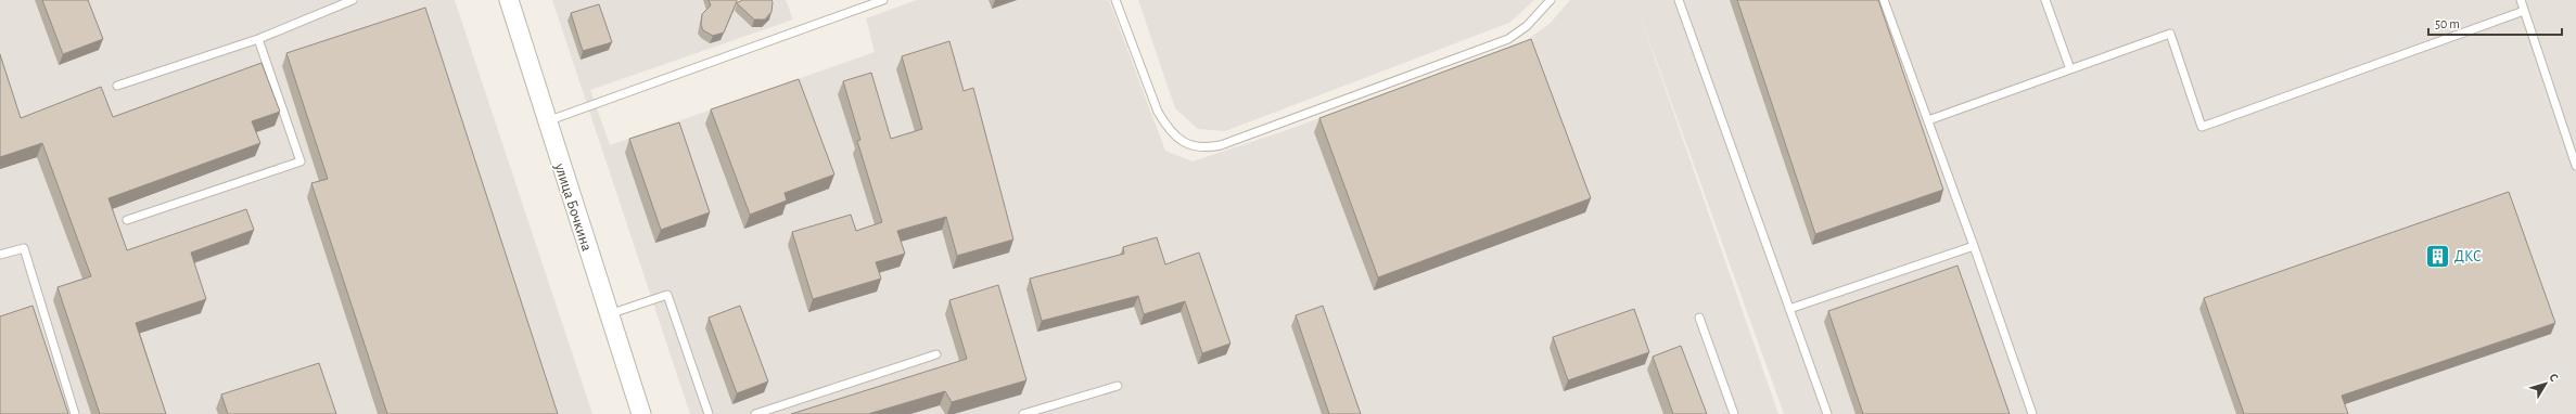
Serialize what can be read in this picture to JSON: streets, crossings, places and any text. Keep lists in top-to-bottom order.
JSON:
{
  "streets": {
    "street": ["улица Бочкина"]
  },
  "places": {
    "building": ["ДКС"]
  },
  "scale_bar": "50 m",
  "north": "top right"
}
